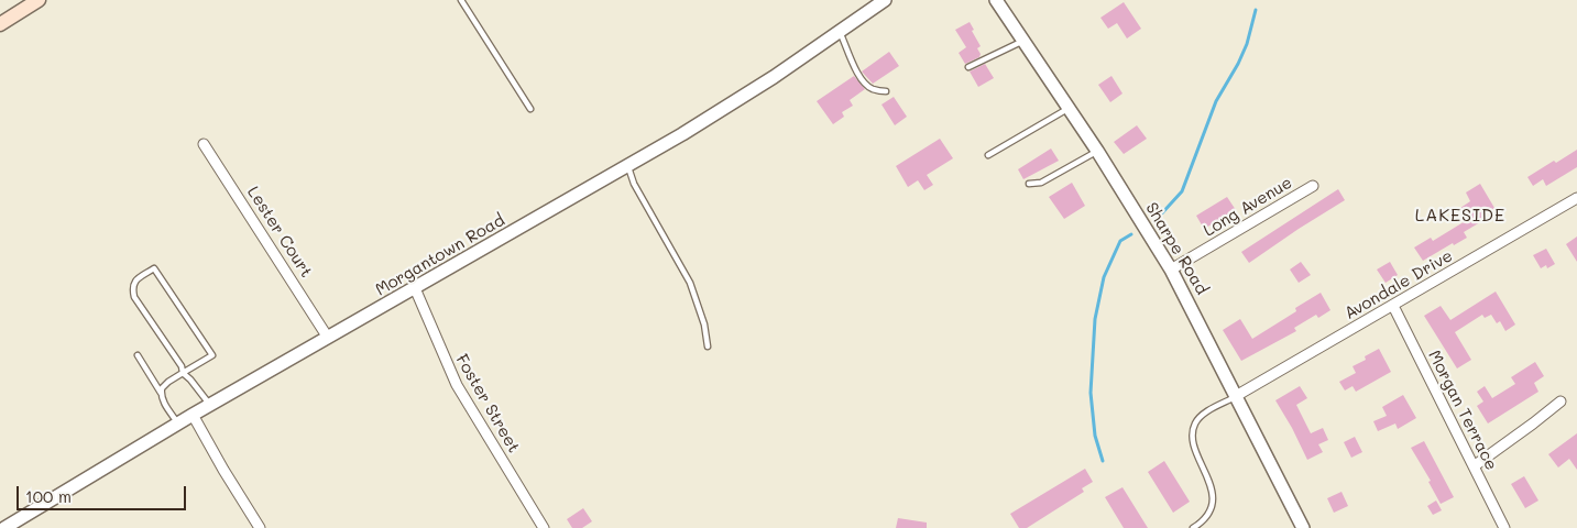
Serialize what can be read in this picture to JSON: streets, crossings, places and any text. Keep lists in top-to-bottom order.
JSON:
{
  "streets": {
    "street": [
      "Long Avenue",
      "Lester Court",
      "Sharpe Road",
      "Morgantown Road",
      "Avondale Drive",
      "Foster Street",
      "Morgan Terrace"
    ]
  },
  "crossings": [
    ["Long Avenue", "Sharpe Road"],
    ["Lester Court", "Morgantown Road"],
    ["Sharpe Road", "Avondale Drive"],
    ["Morgantown Road", "Foster Street"],
    ["Avondale Drive", "Morgan Terrace"]
  ],
  "districts": ["LAKESIDE"],
  "scale_bar": "100 m"
}
